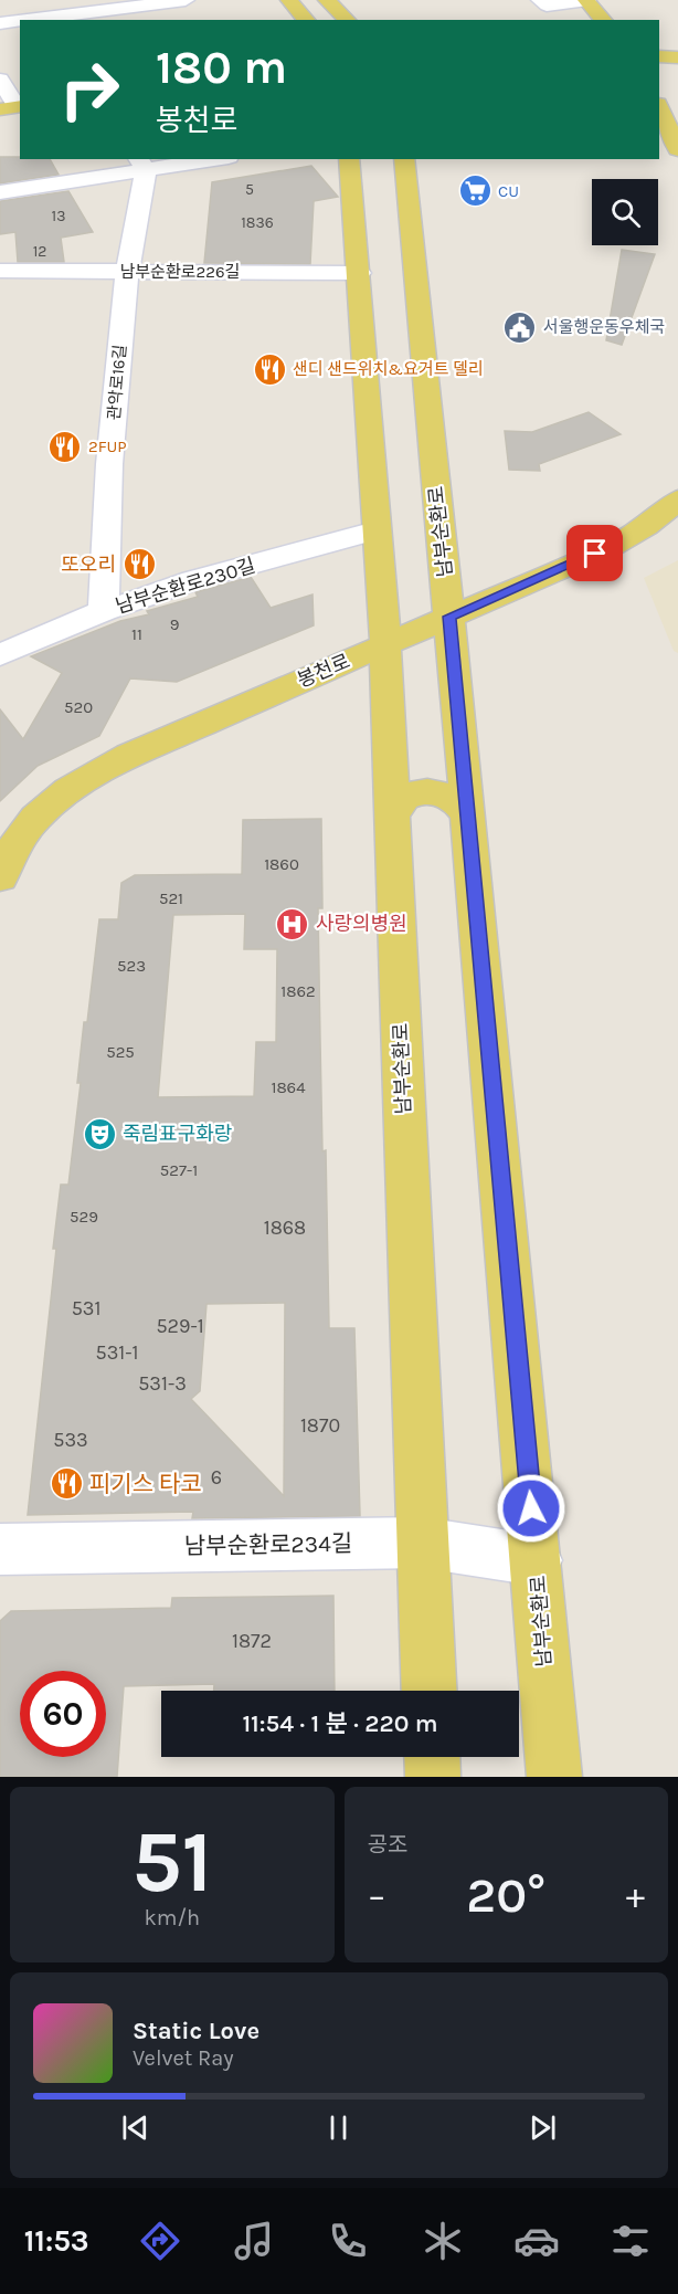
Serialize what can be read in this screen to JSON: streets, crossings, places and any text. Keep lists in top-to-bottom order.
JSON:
{
  "streets": {
    "main road": ["남부순환로", "봉천로"],
    "street": [
      "남부순환로226길",
      "관악로16길",
      "남부순환로230길",
      "남부순환로234길"
    ]
  },
  "crossings": [
    ["남부순환로226길", "관악로16길"],
    ["남부순환로226길", "남부순환로"],
    ["관악로16길", "남부순환로230길"],
    ["남부순환로", "남부순환로230길"],
    ["남부순환로", "봉천로"],
    ["남부순환로", "남부순환로234길"]
  ],
  "places": {
    "supermarket": ["CU"],
    "public building": ["서울행운동우체국"],
    "restaurant": [
      "샌디 샌드위치&요거트 델리",
      "2FUP",
      "또오리",
      "피기스 타코"
    ],
    "hospital": ["사랑의병원"],
    "theatre": ["죽림표구화랑"]
  },
  "house_numbers": [
    "5",
    "13",
    "1836",
    "12",
    "9",
    "11",
    "520",
    "1860",
    "521",
    "523",
    "1862",
    "525",
    "1864",
    "527-1",
    "529",
    "1868",
    "531",
    "529-1",
    "531-1",
    "531-3",
    "1870",
    "533",
    "6",
    "1872"
  ],
  "page": {
    "turn": ["180 m", "봉천로"],
    "limit": "60",
    "trip": "11:54 · 1 분 · 220 m",
    "tile": [
      ["51", "km/h"],
      "공조"
    ],
    "heat": ["−", "20°", "+"],
    "song": ["Static Love", "Velvet Ray"],
    "tabs": "11:53"
  }
}
